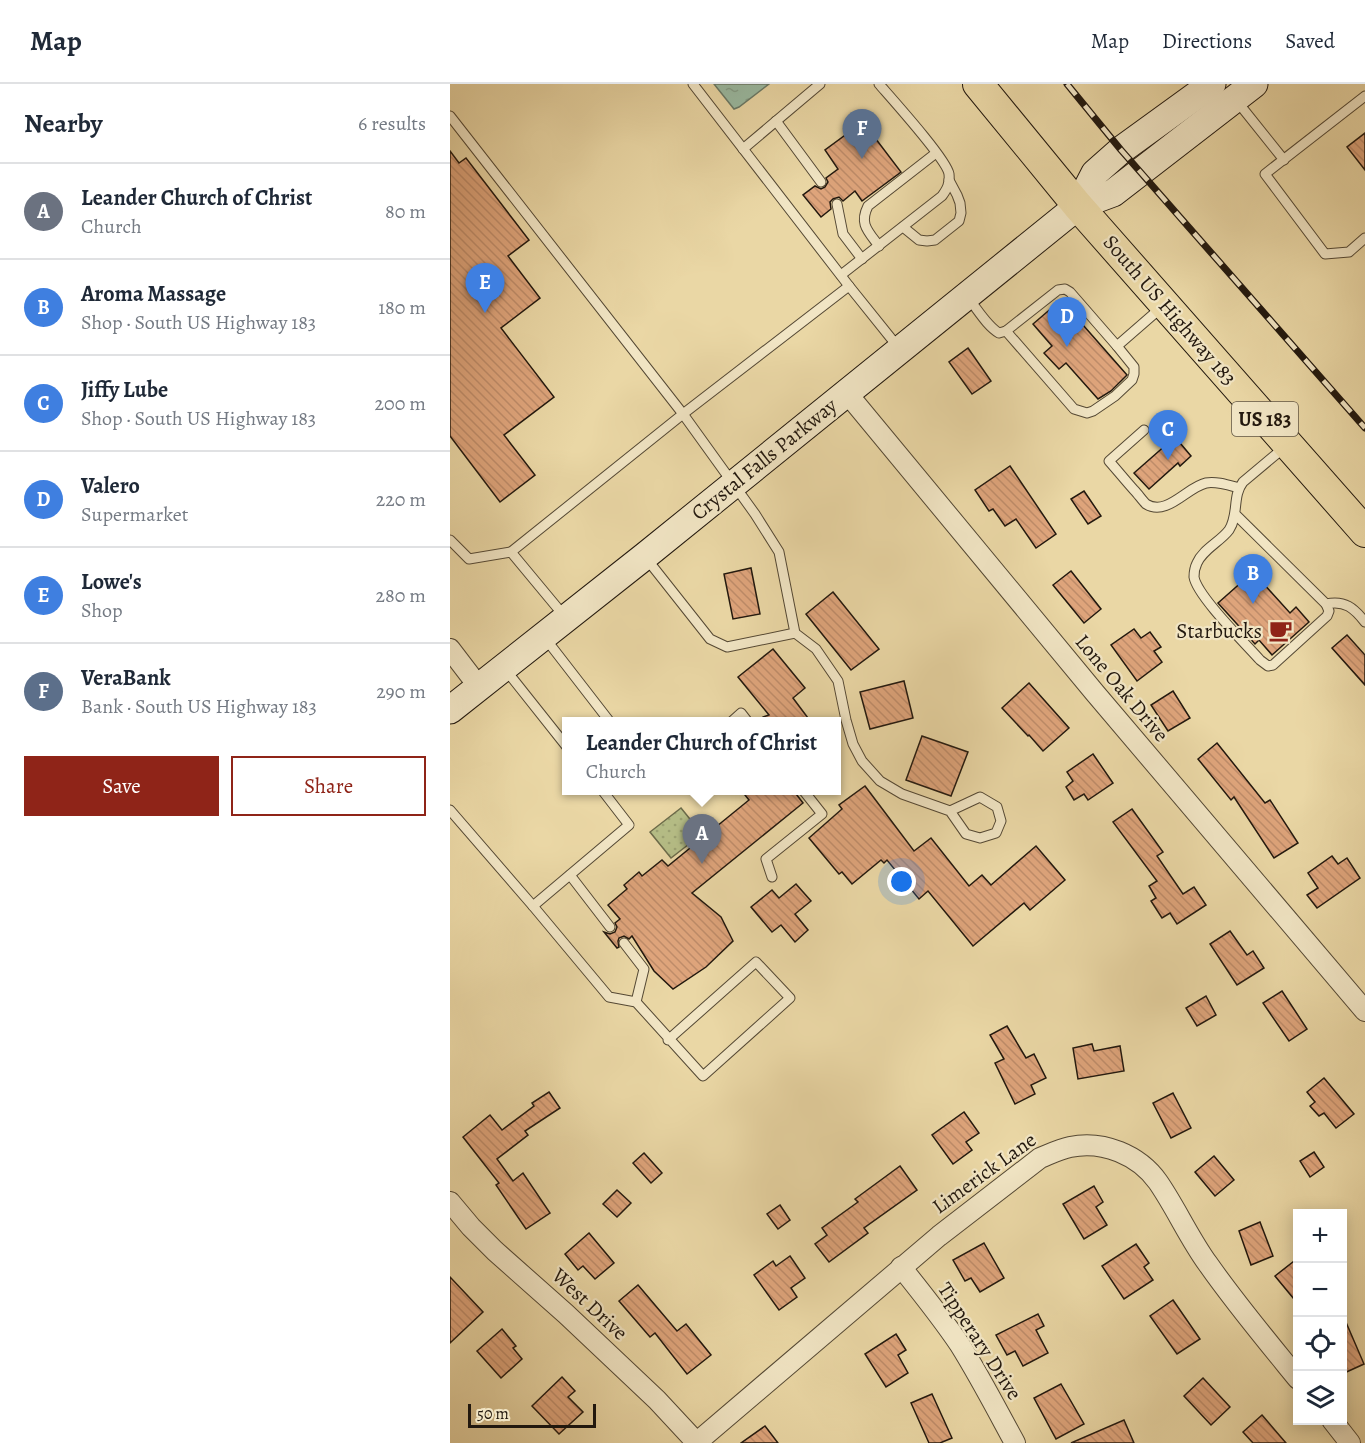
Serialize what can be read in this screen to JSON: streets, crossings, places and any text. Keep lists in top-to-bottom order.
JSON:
{
  "streets": {
    "main road": ["South US Highway 183", "US 183", "Crystal Falls Parkway"],
    "street": [
      "Lone Oak Drive",
      "Limerick Lane",
      "West Drive",
      "Tipperary Drive"
    ]
  },
  "crossings": [
    ["South US Highway 183", "Crystal Falls Parkway"],
    ["Crystal Falls Parkway", "Lone Oak Drive"],
    ["Limerick Lane", "West Drive"],
    ["Limerick Lane", "Tipperary Drive"]
  ],
  "places": {
    "cafe": ["Starbucks"]
  },
  "scale_bar": "50 m",
  "page": {
    "header": "Map",
    "nav": ["Map", "Directions", "Saved"],
    "heading": ["Nearby", "6 results"],
    "pins": [
      "F",
      "E",
      "D",
      "C",
      "B",
      "A"
    ],
    "list": [
      {
        "mark": "A",
        "name": "Leander Church of Christ",
        "note": "Church",
        "value": "80 m"
      },
      {
        "mark": "B",
        "name": "Aroma Massage",
        "note": "Shop · South US Highway 183",
        "value": "180 m"
      },
      {
        "mark": "C",
        "name": "Jiffy Lube",
        "note": "Shop · South US Highway 183",
        "value": "200 m"
      },
      {
        "mark": "D",
        "name": "Valero",
        "note": "Supermarket",
        "value": "220 m"
      },
      {
        "mark": "E",
        "name": "Lowe's",
        "note": "Shop",
        "value": "280 m"
      },
      {
        "mark": "F",
        "name": "VeraBank",
        "note": "Bank · South US Highway 183",
        "value": "290 m"
      }
    ],
    "popup": ["Leander Church of Christ", "Church"],
    "buttons": ["Save", "Share"],
    "map_buttons": ["+", "−"],
    "scale": "50 m"
  }
}
